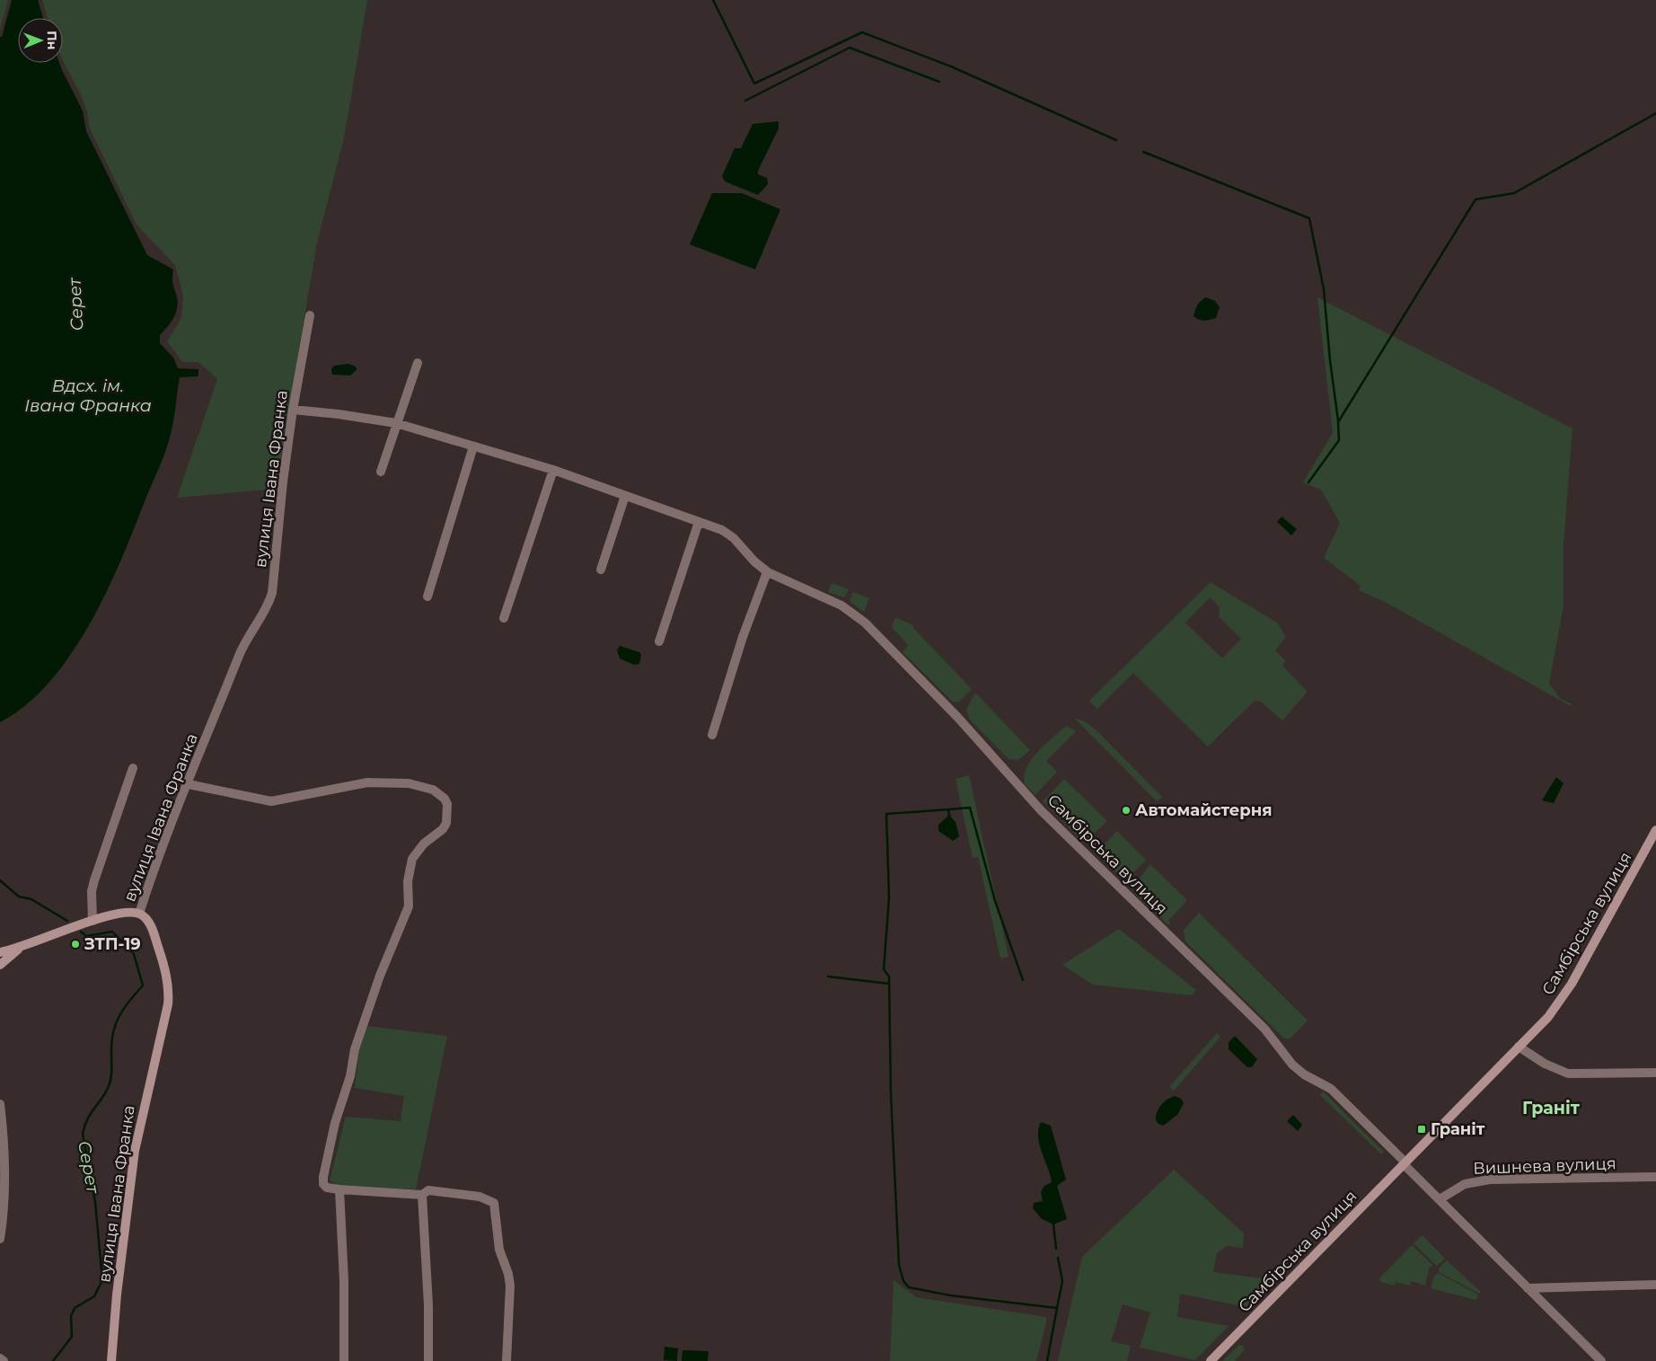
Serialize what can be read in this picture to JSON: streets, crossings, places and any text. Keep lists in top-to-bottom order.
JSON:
{
  "streets": {
    "main road": ["вулиця Івана Франка", "Самбірська вулиця"],
    "street": ["Вишнева вулиця"]
  },
  "crossings": [
    ["вулиця Івана Франка", "Самбірська вулиця"]
  ],
  "districts": ["Граніт"],
  "water": ["Серет", "Вдсх. ім. Івана Франка"],
  "places": {
    "other": ["Автомайстерня", "ЗТП-19"],
    "transit": ["Граніт"]
  },
  "north": "right"
}
